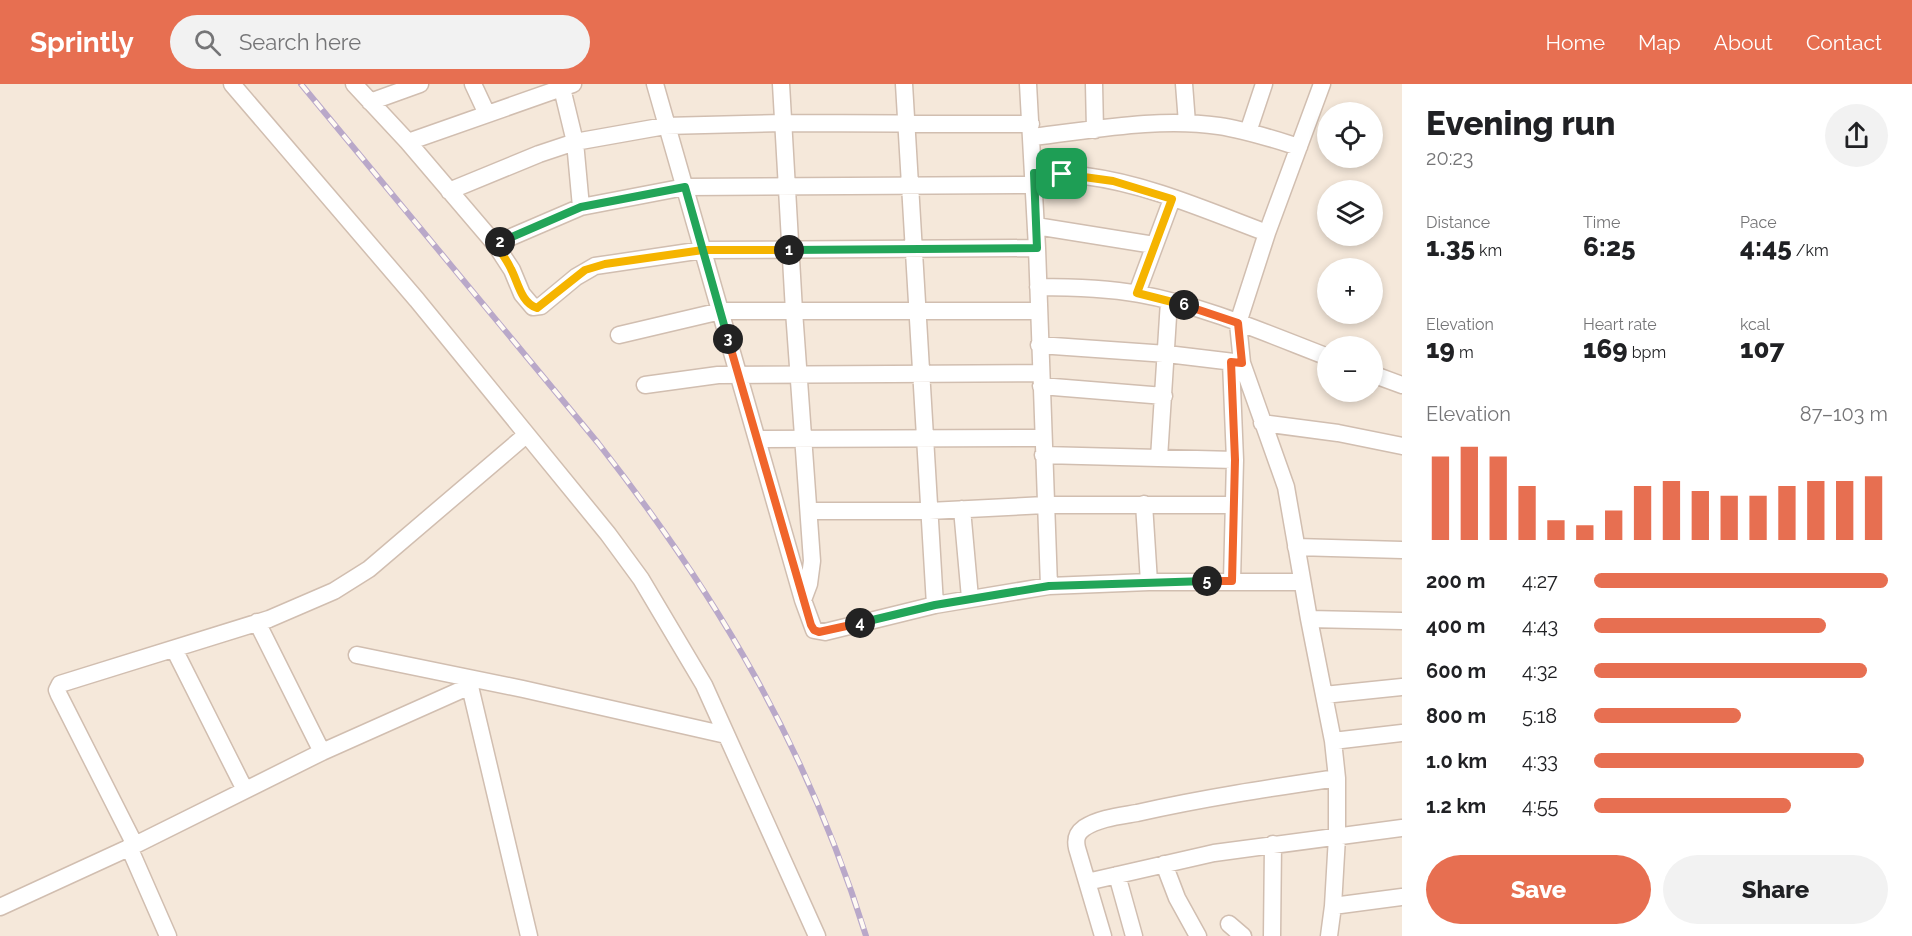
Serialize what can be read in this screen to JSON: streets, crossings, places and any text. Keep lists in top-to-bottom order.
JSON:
{
  "page": {
    "header": "Sprintly",
    "search": "Search here",
    "nav": [
      "Home",
      "Map",
      "About",
      "Contact"
    ],
    "heading": ["Evening run", "20:23"],
    "map_buttons": ["+", "−"],
    "stats": [
      ["Distance", "1.35 km"],
      ["Time", "6:25"],
      ["Pace", "4:45 /km"],
      ["Elevation", "19 m"],
      ["Heart rate", "169 bpm"],
      ["kcal", "107"]
    ],
    "pins": [
      "2",
      "1",
      "6",
      "3",
      "5",
      "4"
    ],
    "chart": ["Elevation", "87–103 m"],
    "list": [
      {
        "name": "200 m",
        "note": "4:27"
      },
      {
        "name": "400 m",
        "note": "4:43"
      },
      {
        "name": "600 m",
        "note": "4:32"
      },
      {
        "name": "800 m",
        "note": "5:18"
      },
      {
        "name": "1.0 km",
        "note": "4:33"
      },
      {
        "name": "1.2 km",
        "note": "4:55"
      }
    ],
    "buttons": ["Save", "Share"]
  }
}
